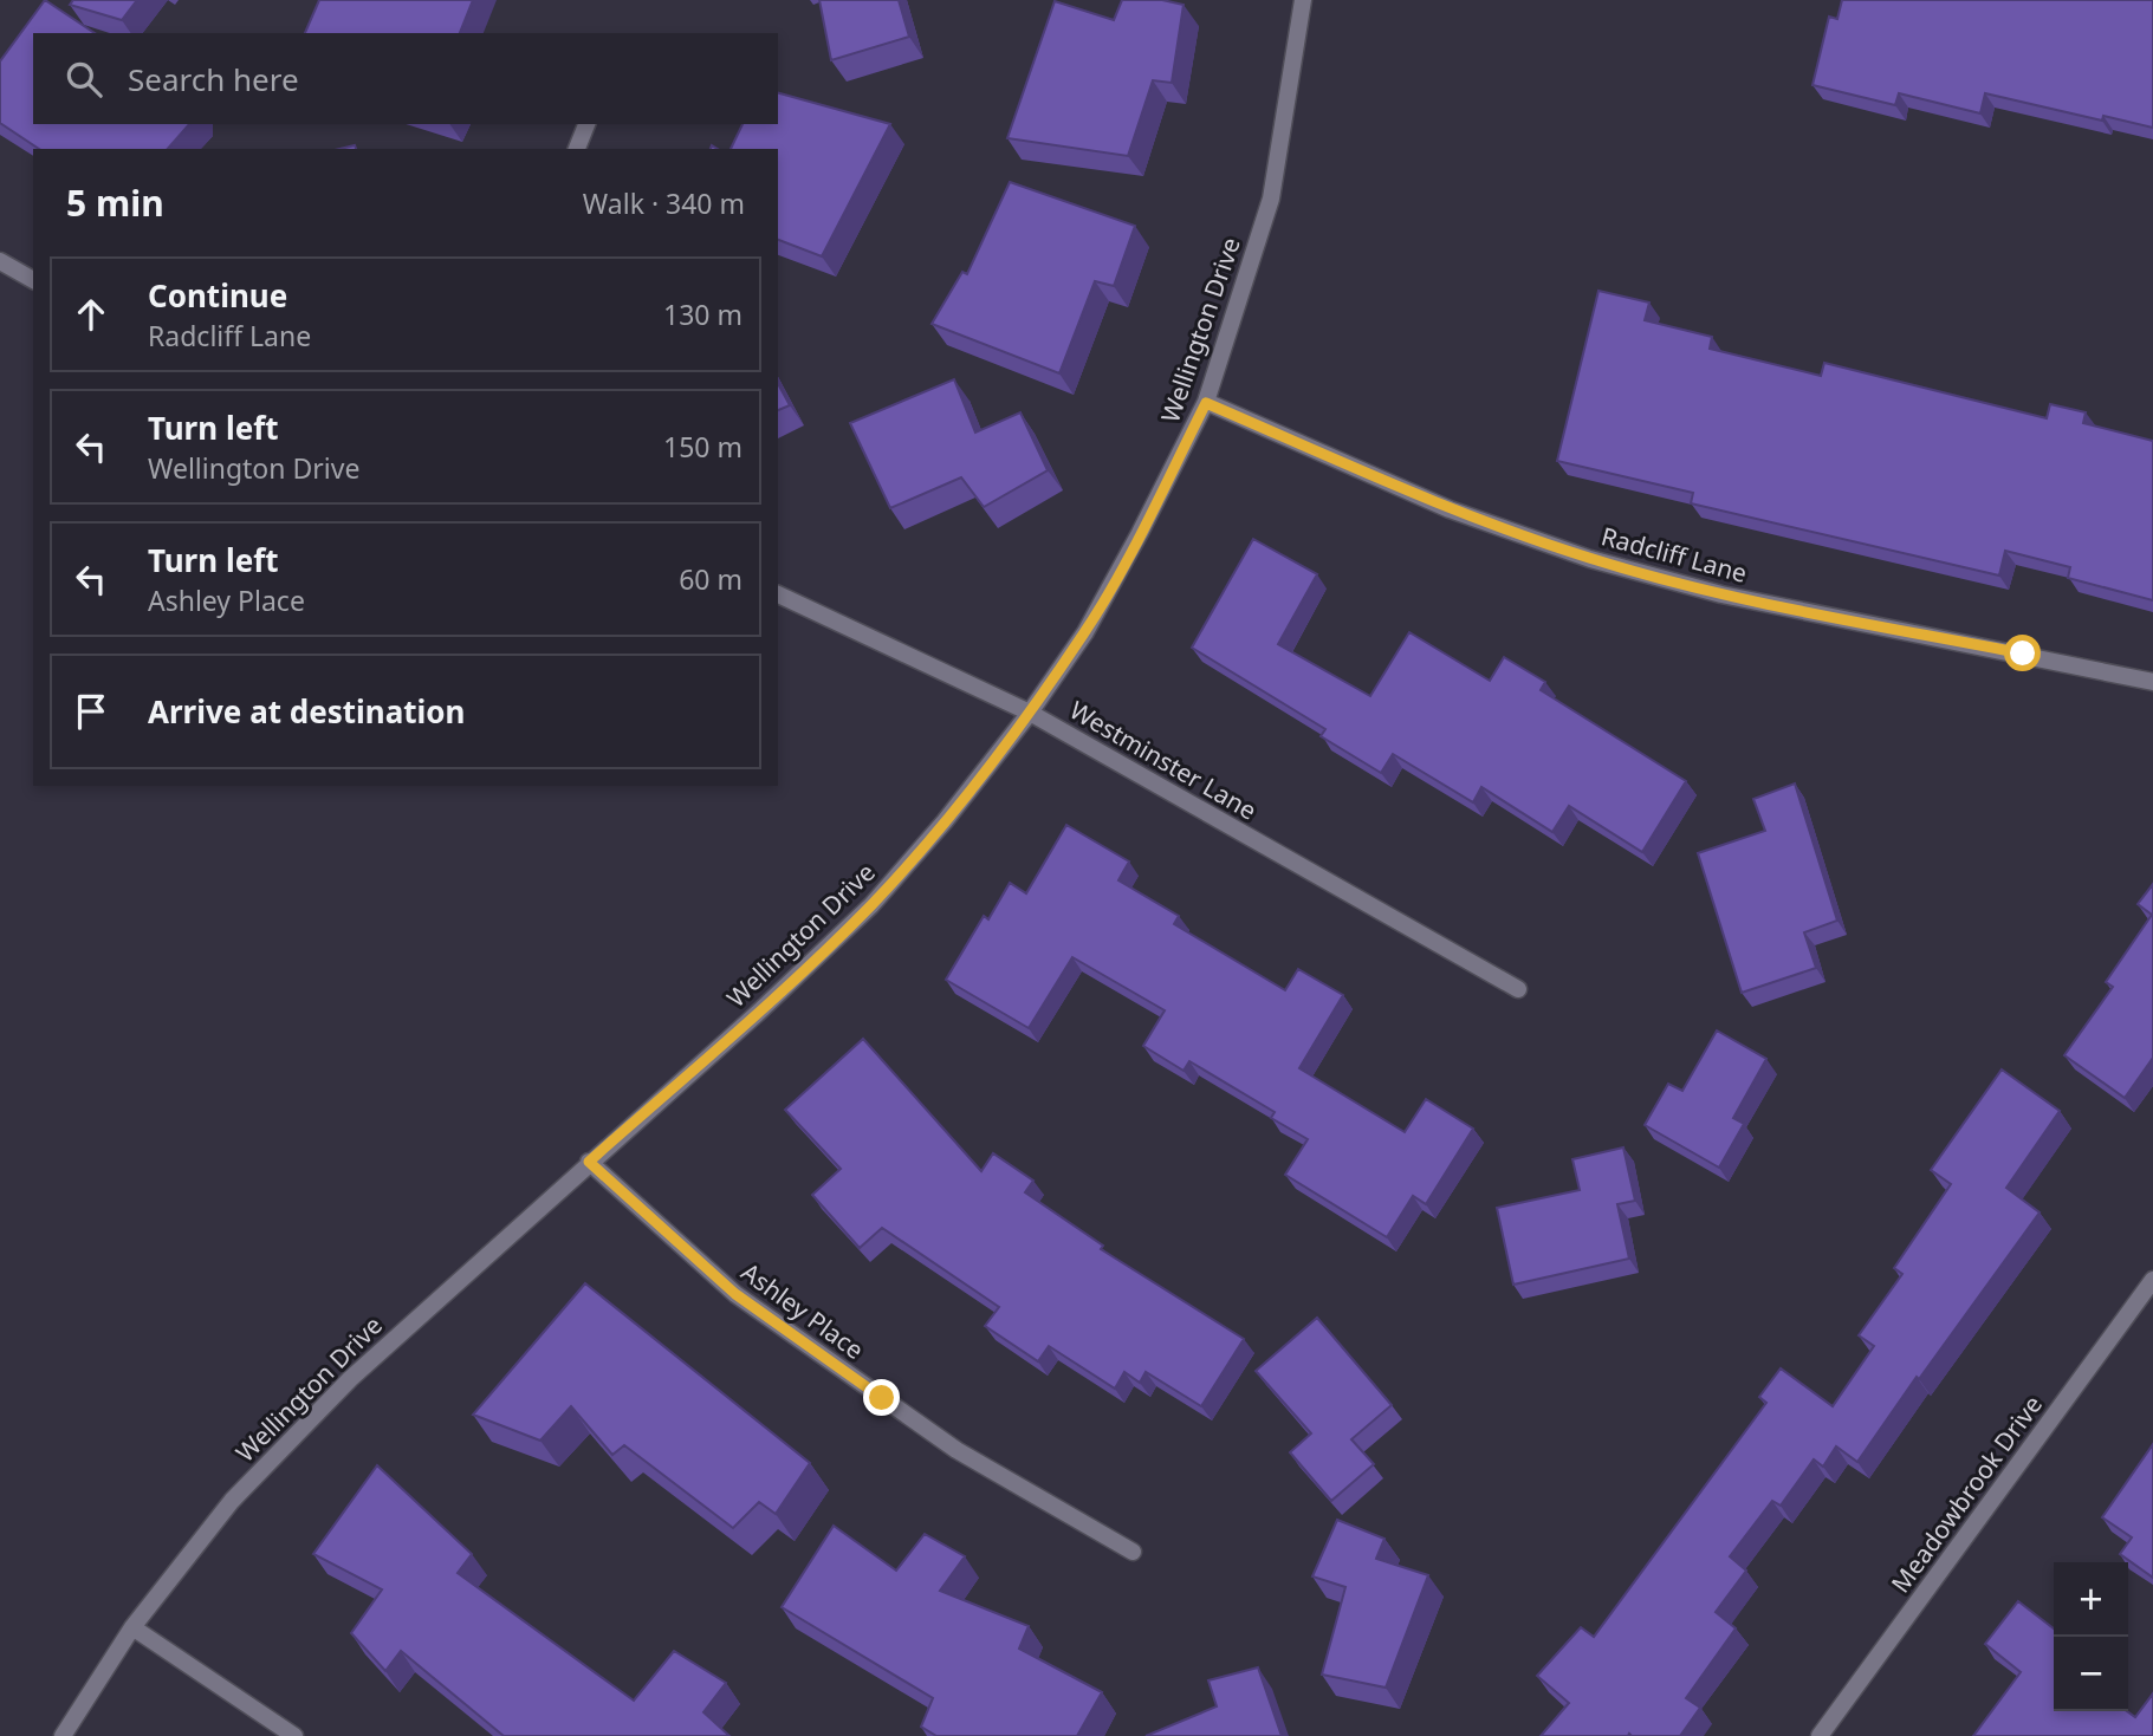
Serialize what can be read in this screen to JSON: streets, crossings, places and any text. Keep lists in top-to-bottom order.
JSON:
{
  "streets": {
    "street": [
      "Wellington Drive",
      "Radcliff Lane",
      "Westminster Lane",
      "Ashley Place",
      "Meadowbrook Drive"
    ]
  },
  "crossings": [
    ["Wellington Drive", "Radcliff Lane"],
    ["Wellington Drive", "Westminster Lane"],
    ["Wellington Drive", "Ashley Place"]
  ],
  "page": {
    "search": "Search here",
    "heading": ["5 min", "Walk · 340 m"],
    "list": [
      ["Continue", "Radcliff Lane", "130 m"],
      ["Turn left", "Wellington Drive", "150 m"],
      ["Turn left", "Ashley Place", "60 m"],
      "Arrive at destination"
    ],
    "map_buttons": ["+", "−"]
  }
}
